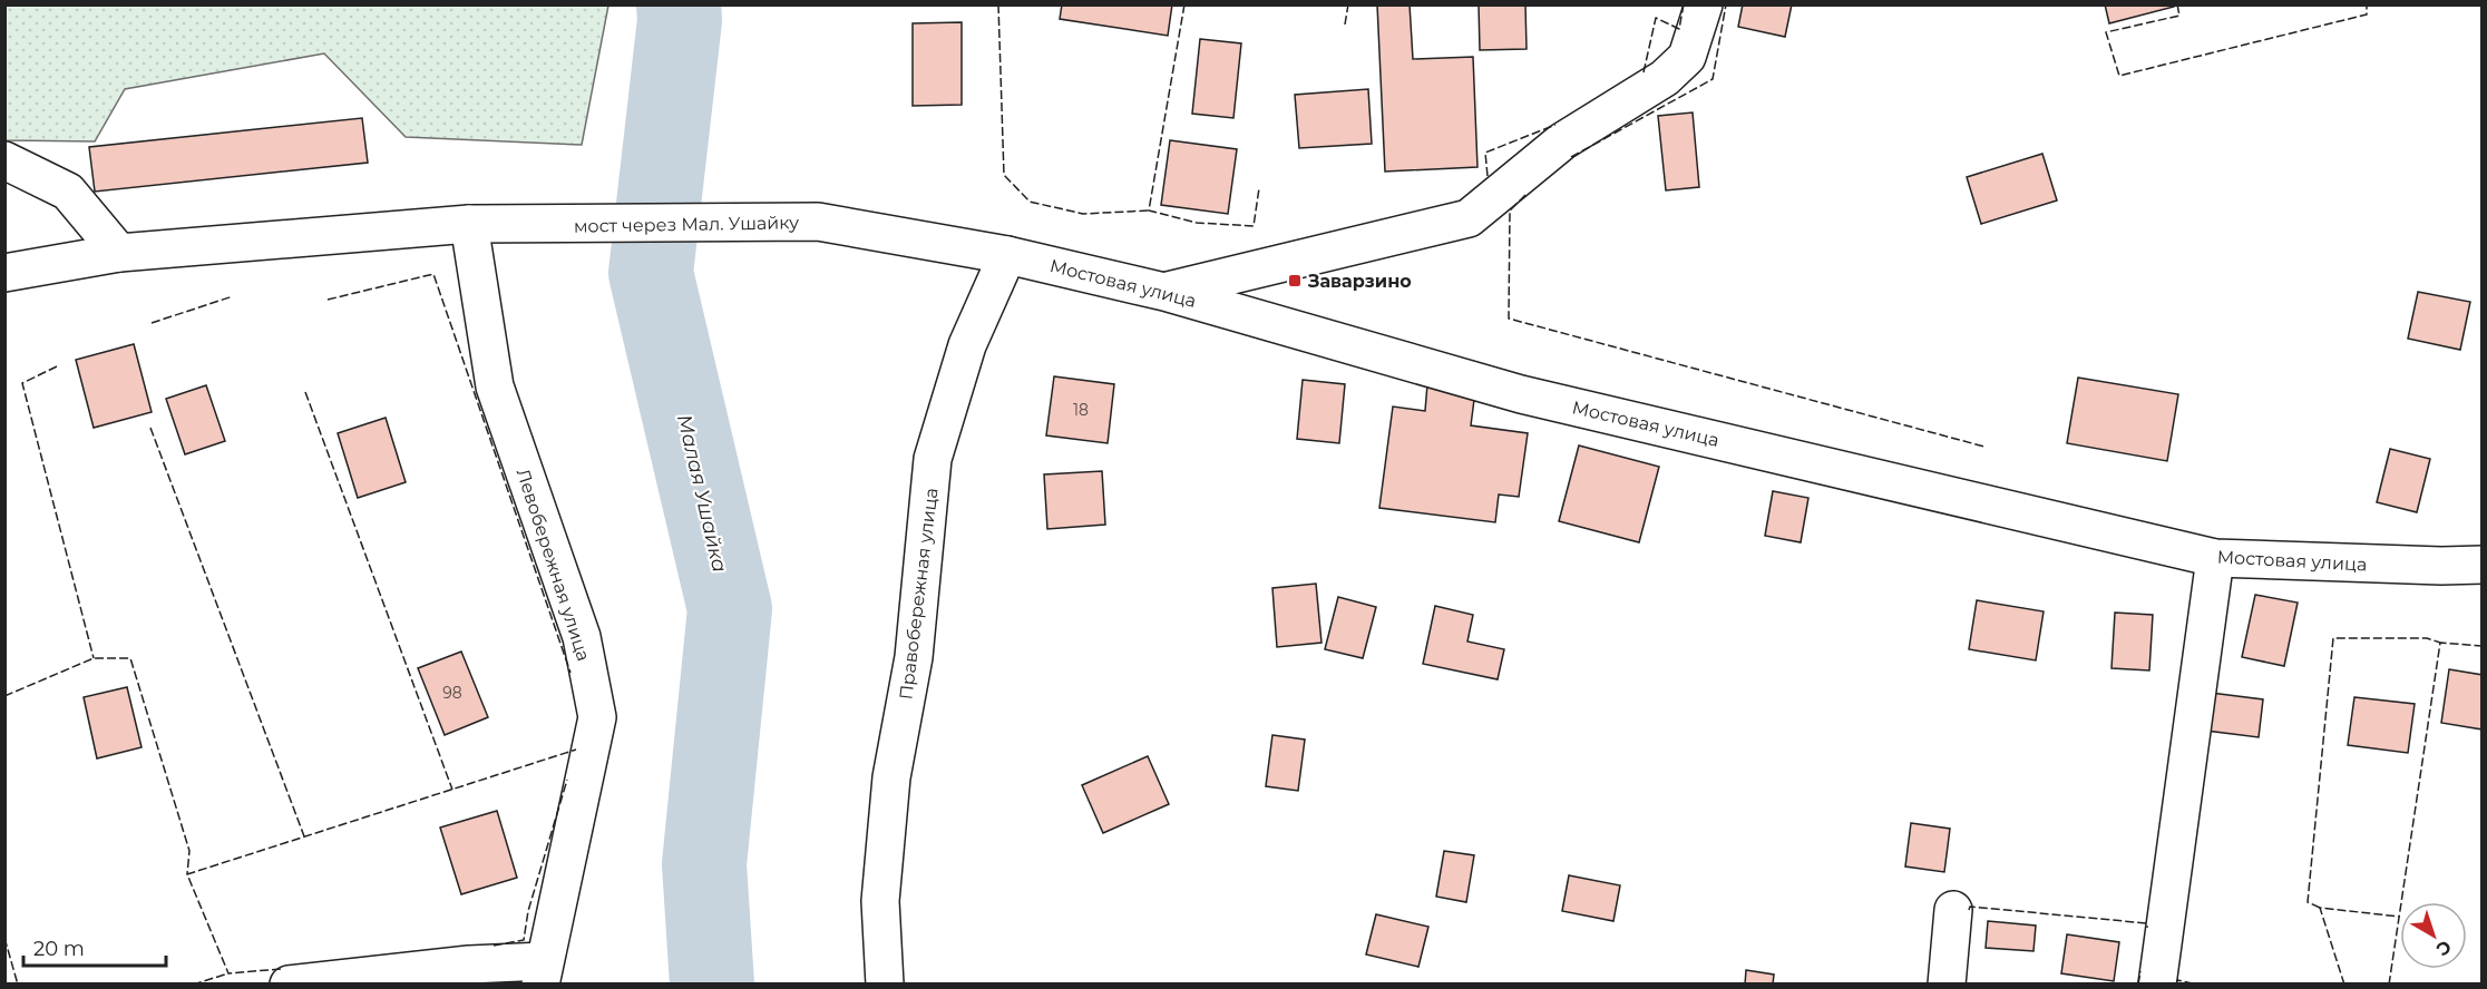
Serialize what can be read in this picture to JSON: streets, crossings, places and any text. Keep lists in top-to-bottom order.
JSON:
{
  "streets": {
    "street": [
      "мост через Мал. Ушайку",
      "Мостовая улица",
      "Левобережная улица",
      "Правобережная улица"
    ]
  },
  "crossings": [
    ["мост через Мал. Ушайку", "Мостовая улица"],
    ["мост через Мал. Ушайку", "Левобережная улица"],
    ["Мостовая улица", "Правобережная улица"]
  ],
  "water": ["Малая Ушайка"],
  "places": {
    "transit": ["Заварзино"]
  },
  "house_numbers": ["18", "98"],
  "scale_bar": "20 m",
  "north": "bottom right"
}
